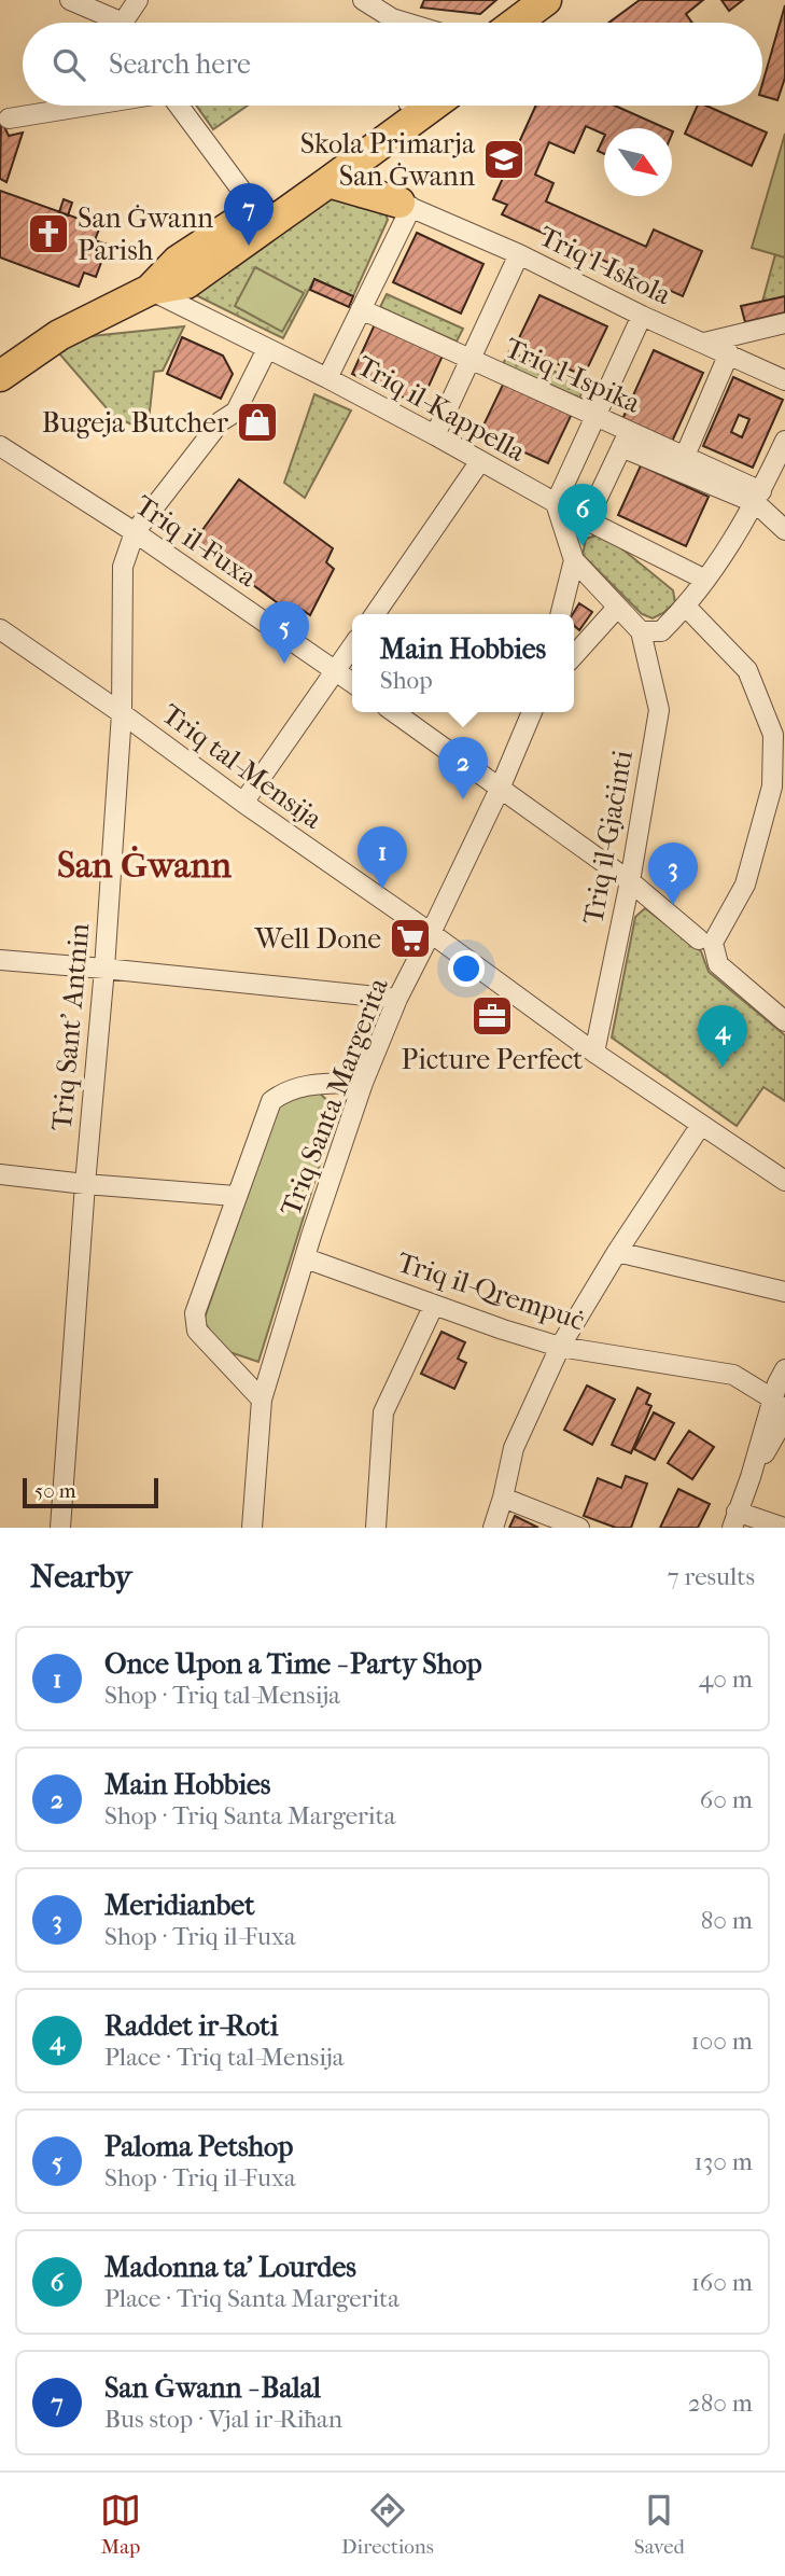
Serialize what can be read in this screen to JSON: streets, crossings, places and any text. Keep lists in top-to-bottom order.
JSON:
{
  "streets": {
    "street": [
      "Triq l-Iskola",
      "Triq l-Ispika",
      "Triq il-Kappella",
      "Triq il-Fuxa",
      "Triq tal-Mensija",
      "Triq il-Gjaċinti",
      "Triq Sant' Antnin",
      "Triq Santa Margerita",
      "Triq il-Qrempuċ"
    ]
  },
  "crossings": [
    ["Triq il-Kappella", "Triq Sant' Antnin"],
    ["Triq il-Fuxa", "Triq Sant' Antnin"],
    ["Triq tal-Mensija", "Triq il-Gjaċinti"],
    ["Triq tal-Mensija", "Triq Sant' Antnin"],
    ["Triq tal-Mensija", "Triq Santa Margerita"],
    ["Triq Santa Margerita", "Triq il-Qrempuċ"]
  ],
  "districts": ["San Ġwann"],
  "places": {
    "school or university": ["Skola Primarja San Ġwann"],
    "church": ["San Ġwann Parish"],
    "shop": ["Bugeja Butcher"],
    "supermarket": ["Well Done"],
    "office": ["Picture Perfect"]
  },
  "scale_bar": "50 m",
  "north": "bottom right",
  "page": {
    "search": "Search here",
    "pins": [
      "7",
      "6",
      "5",
      "2",
      "1",
      "3",
      "4"
    ],
    "popup": ["Main Hobbies", "Shop"],
    "scale": "50 m",
    "heading": ["Nearby", "7 results"],
    "list": [
      {
        "mark": "1",
        "name": "Once Upon a Time - Party Shop",
        "note": "Shop · Triq tal-Mensija",
        "value": "40 m"
      },
      {
        "mark": "2",
        "name": "Main Hobbies",
        "note": "Shop · Triq Santa Margerita",
        "value": "60 m"
      },
      {
        "mark": "3",
        "name": "Meridianbet",
        "note": "Shop · Triq il-Fuxa",
        "value": "80 m"
      },
      {
        "mark": "4",
        "name": "Raddet ir-Roti",
        "note": "Place · Triq tal-Mensija",
        "value": "100 m"
      },
      {
        "mark": "5",
        "name": "Paloma Petshop",
        "note": "Shop · Triq il-Fuxa",
        "value": "130 m"
      },
      {
        "mark": "6",
        "name": "Madonna ta' Lourdes",
        "note": "Place · Triq Santa Margerita",
        "value": "160 m"
      },
      {
        "mark": "7",
        "name": "San Ġwann - Balal",
        "note": "Bus stop · Vjal ir-Riħan",
        "value": "280 m"
      }
    ],
    "nav": ["Map", "Directions", "Saved"]
  }
}
